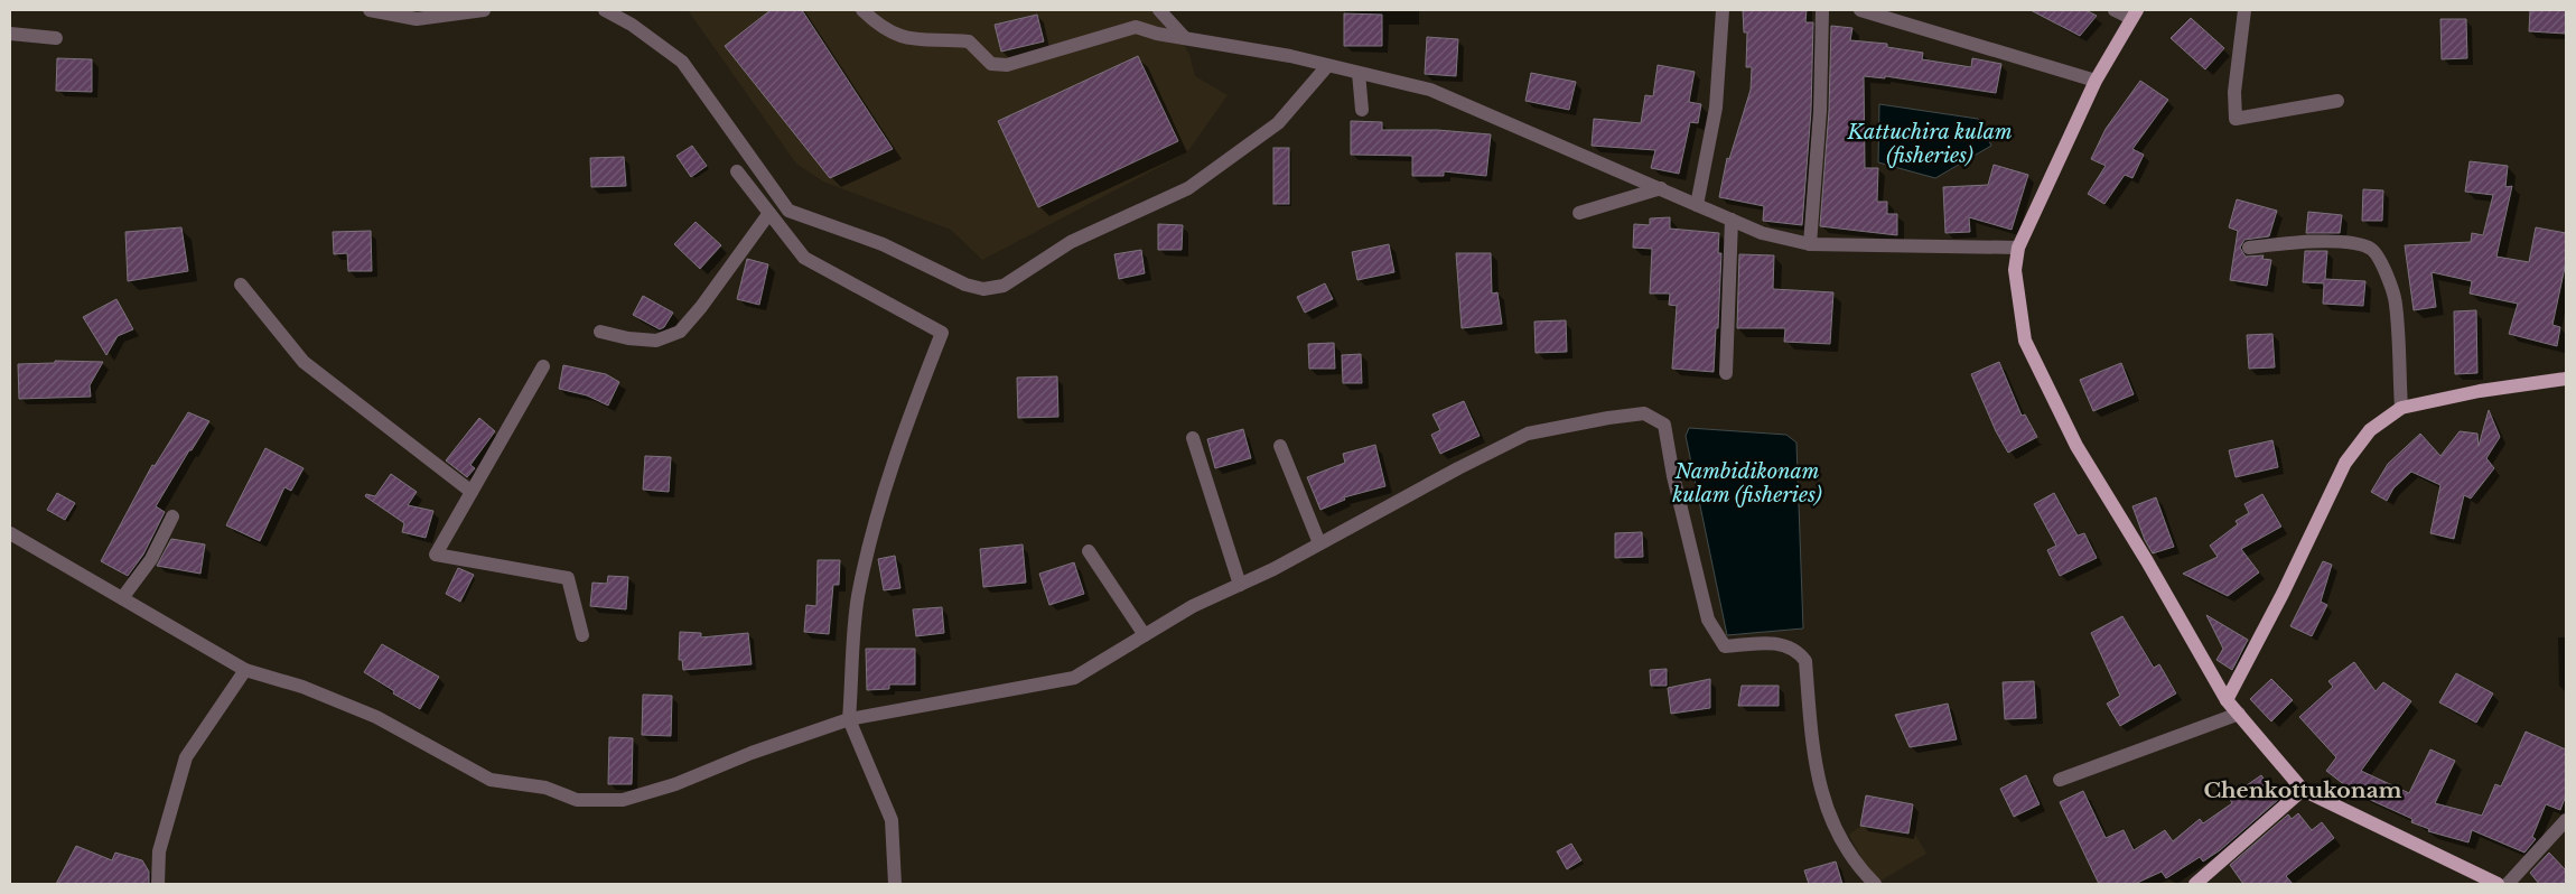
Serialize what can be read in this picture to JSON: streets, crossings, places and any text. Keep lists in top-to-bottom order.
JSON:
{
  "districts": ["Chenkottukonam"],
  "water": ["Kattuchira kulam (fisheries)", "Nambidikonam kulam (fisheries)"]
}
